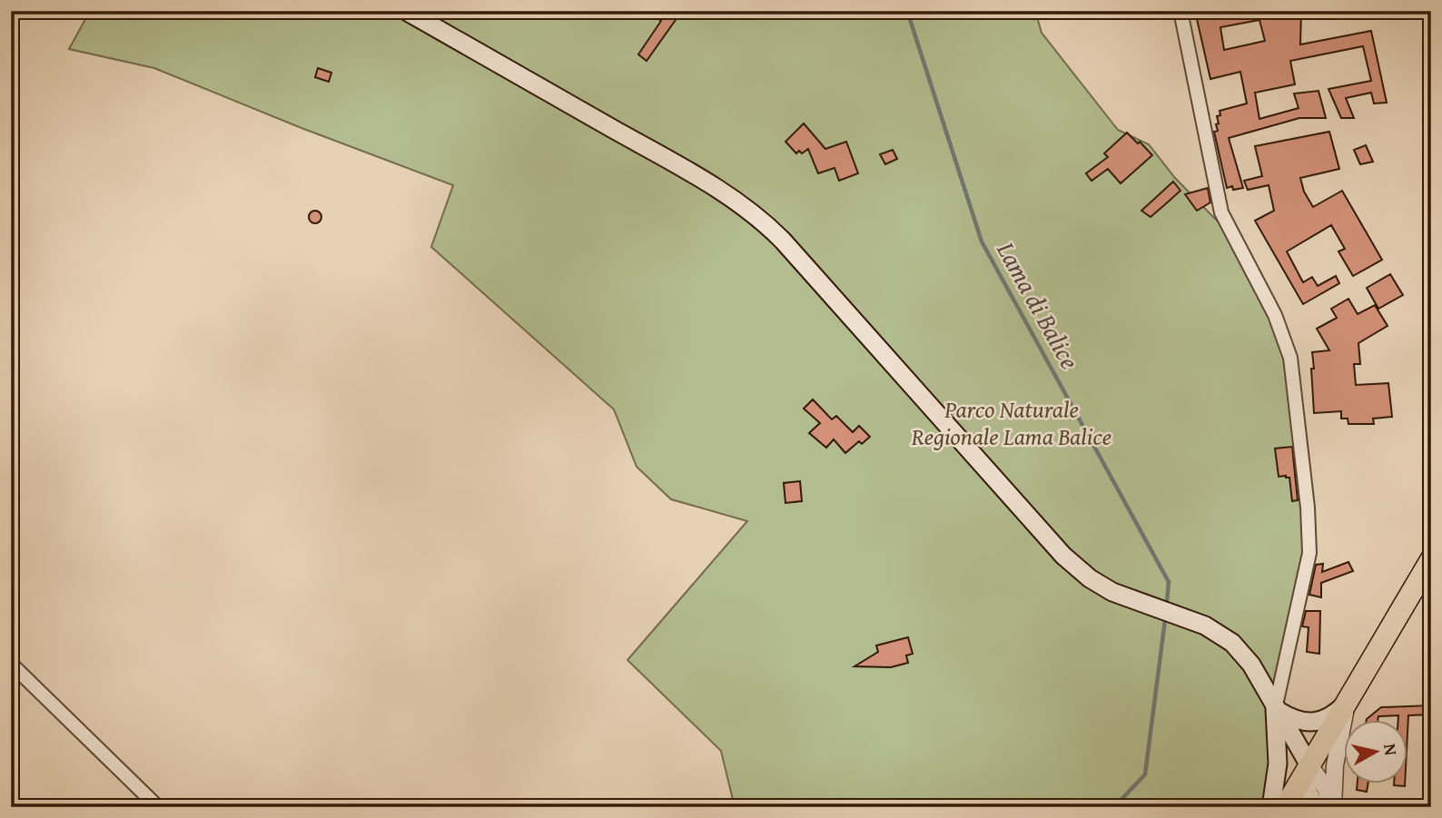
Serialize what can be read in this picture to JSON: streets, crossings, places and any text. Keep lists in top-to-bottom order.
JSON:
{
  "water": ["Lama di Balice"],
  "parks": ["Parco Naturale Regionale Lama Balice"],
  "north": "right"
}
